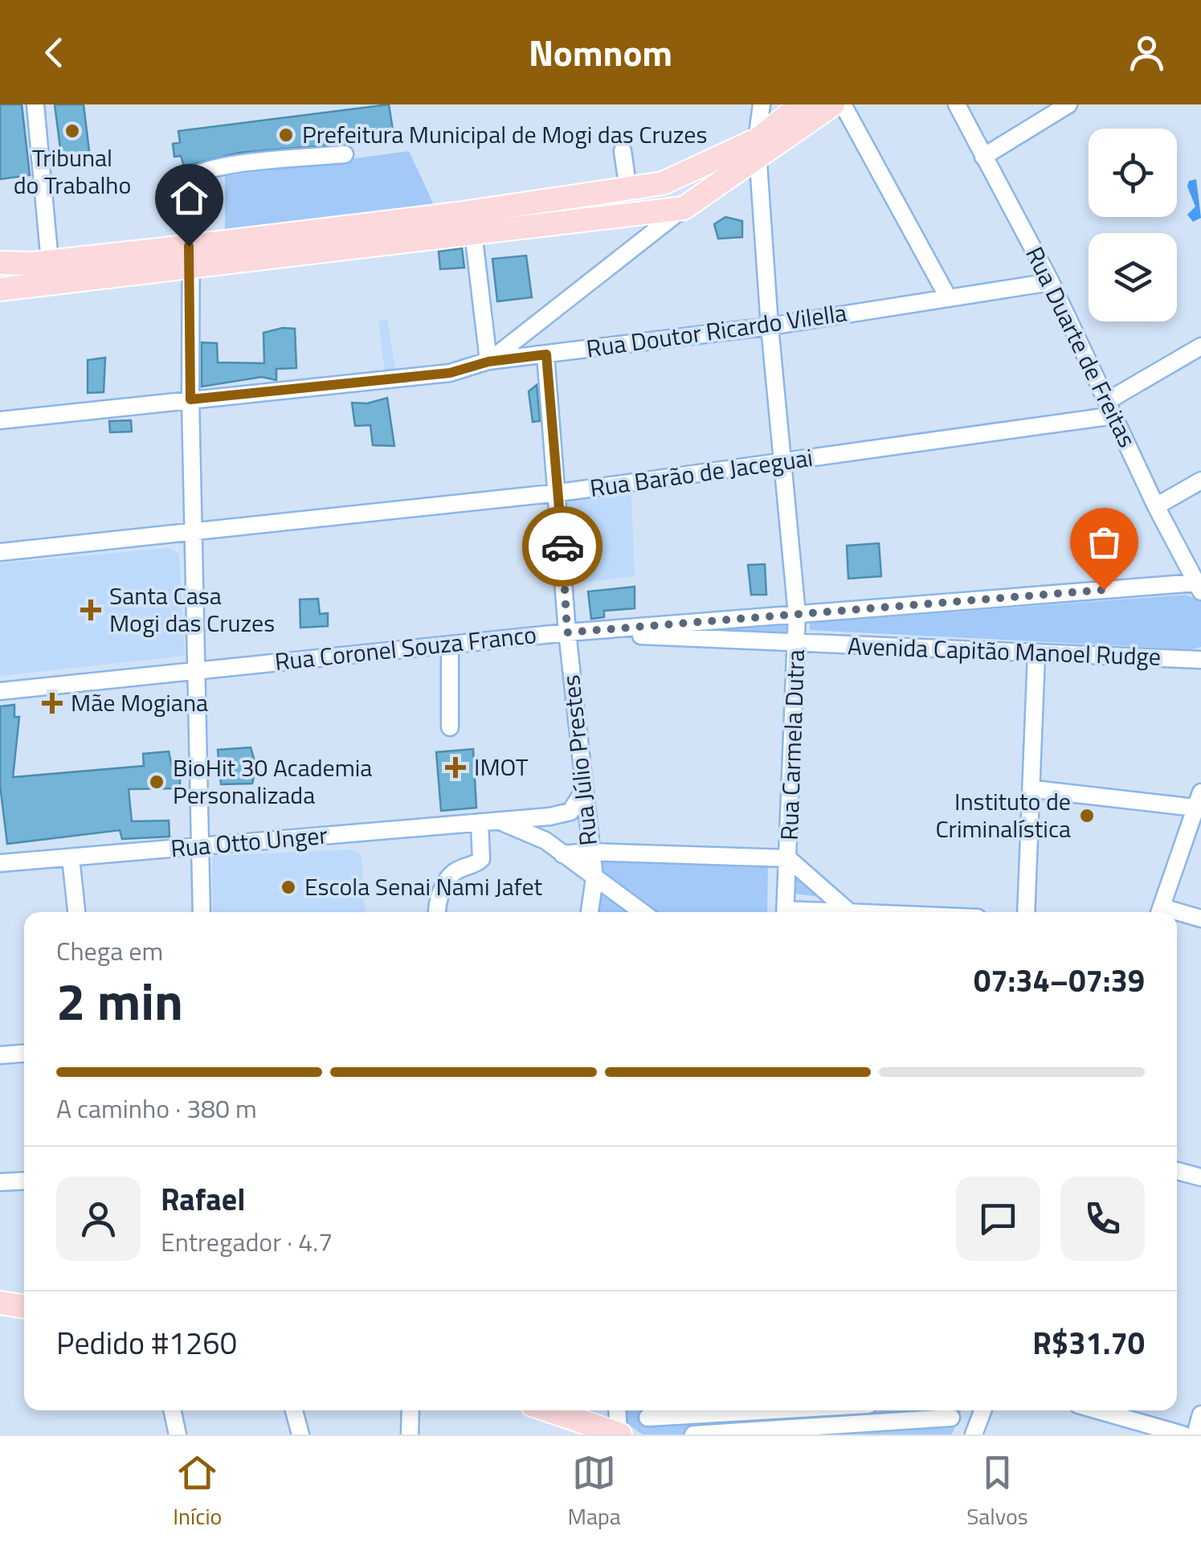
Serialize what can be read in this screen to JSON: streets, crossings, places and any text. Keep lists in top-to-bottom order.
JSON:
{
  "streets": {
    "street": [
      "Rua Doutor Ricardo Vilella",
      "Rua Duarte de Freitas",
      "Rua Barão de Jaceguai",
      "Rua Coronel Souza Franco",
      "Avenida Capitão Manoel Rudge",
      "Rua Carmela Dutra",
      "Rua Júlio Prestes",
      "Rua Otto Unger"
    ]
  },
  "crossings": [
    ["Rua Doutor Ricardo Vilella", "Rua Duarte de Freitas"],
    ["Rua Doutor Ricardo Vilella", "Rua Carmela Dutra"],
    ["Rua Doutor Ricardo Vilella", "Rua Júlio Prestes"],
    ["Rua Duarte de Freitas", "Rua Barão de Jaceguai"],
    ["Rua Duarte de Freitas", "Rua Coronel Souza Franco"],
    ["Rua Barão de Jaceguai", "Rua Carmela Dutra"],
    ["Rua Barão de Jaceguai", "Rua Júlio Prestes"],
    ["Rua Coronel Souza Franco", "Avenida Capitão Manoel Rudge"],
    ["Rua Coronel Souza Franco", "Rua Carmela Dutra"],
    ["Rua Coronel Souza Franco", "Rua Júlio Prestes"],
    ["Avenida Capitão Manoel Rudge", "Rua Carmela Dutra"],
    ["Avenida Capitão Manoel Rudge", "Rua Júlio Prestes"],
    ["Rua Júlio Prestes", "Rua Otto Unger"]
  ],
  "places": {
    "other": [
      "Tribunal do Trabalho",
      "Prefeitura Municipal de Mogi das Cruzes",
      "BioHit 30 Academia Personalizada",
      "Instituto de Criminalística",
      "Escola Senai Nami Jafet"
    ],
    "health": ["Santa Casa Mogi das Cruzes", "Mãe Mogiana", "IMOT"]
  },
  "page": {
    "header": "Nomnom",
    "heading": ["2 min", "Chega em", "07:34–07:39"],
    "panel": [
      "Rafael",
      "Entregador · 4.7",
      "Pedido #1260",
      "R$31.70"
    ],
    "bar": "A caminho · 380 m",
    "tabs": ["Início", "Mapa", "Salvos"]
  }
}
